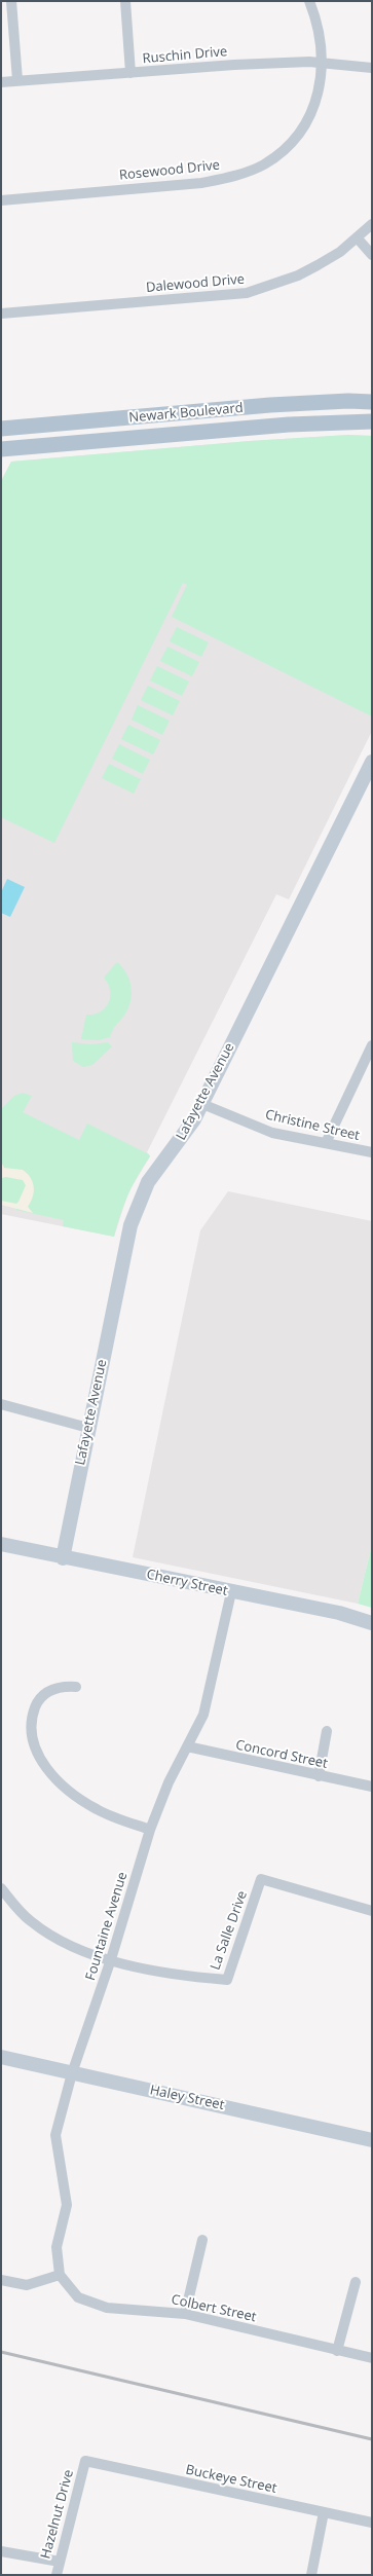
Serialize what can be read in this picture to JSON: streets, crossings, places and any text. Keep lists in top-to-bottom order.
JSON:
{
  "streets": {
    "main road": ["Newark Boulevard"],
    "street": [
      "Ruschin Drive",
      "Rosewood Drive",
      "Dalewood Drive",
      "Lafayette Avenue",
      "Christine Street",
      "Cherry Street",
      "Concord Street",
      "Fountaine Avenue",
      "La Salle Drive",
      "Haley Street",
      "Colbert Street",
      "Buckeye Street",
      "Hazelnut Drive"
    ]
  },
  "crossings": [
    ["Ruschin Drive", "Rosewood Drive"],
    ["Lafayette Avenue", "Christine Street"],
    ["Lafayette Avenue", "Cherry Street"],
    ["Cherry Street", "Fountaine Avenue"],
    ["Concord Street", "Fountaine Avenue"],
    ["Fountaine Avenue", "La Salle Drive"],
    ["Fountaine Avenue", "Haley Street"],
    ["Fountaine Avenue", "Colbert Street"],
    ["Buckeye Street", "Hazelnut Drive"]
  ]
}
